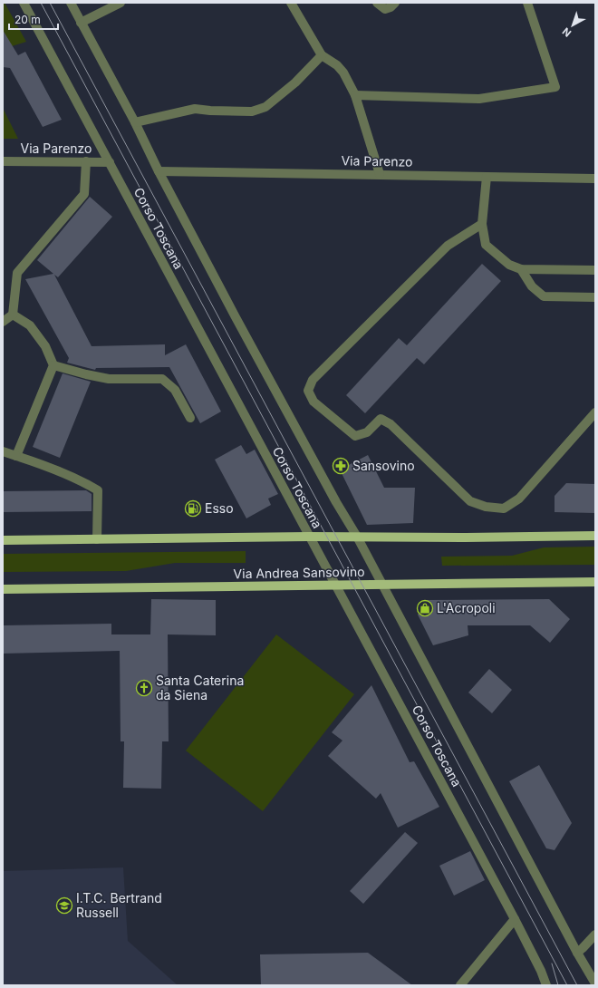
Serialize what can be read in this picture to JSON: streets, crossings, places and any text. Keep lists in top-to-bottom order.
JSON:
{
  "streets": {
    "main road": ["Via Andrea Sansovino"],
    "street": ["Via Parenzo", "Corso Toscana"]
  },
  "crossings": [
    ["Via Parenzo", "Corso Toscana"],
    ["Corso Toscana", "Via Andrea Sansovino"]
  ],
  "places": {
    "pharmacy": ["Sansovino"],
    "fuel station": ["Esso"],
    "shop": ["L'Acropoli"],
    "church": ["Santa Caterina da Siena"],
    "school or university": ["I.T.C. Bertrand Russell"]
  },
  "scale_bar": "20 m",
  "north": "bottom left"
}
